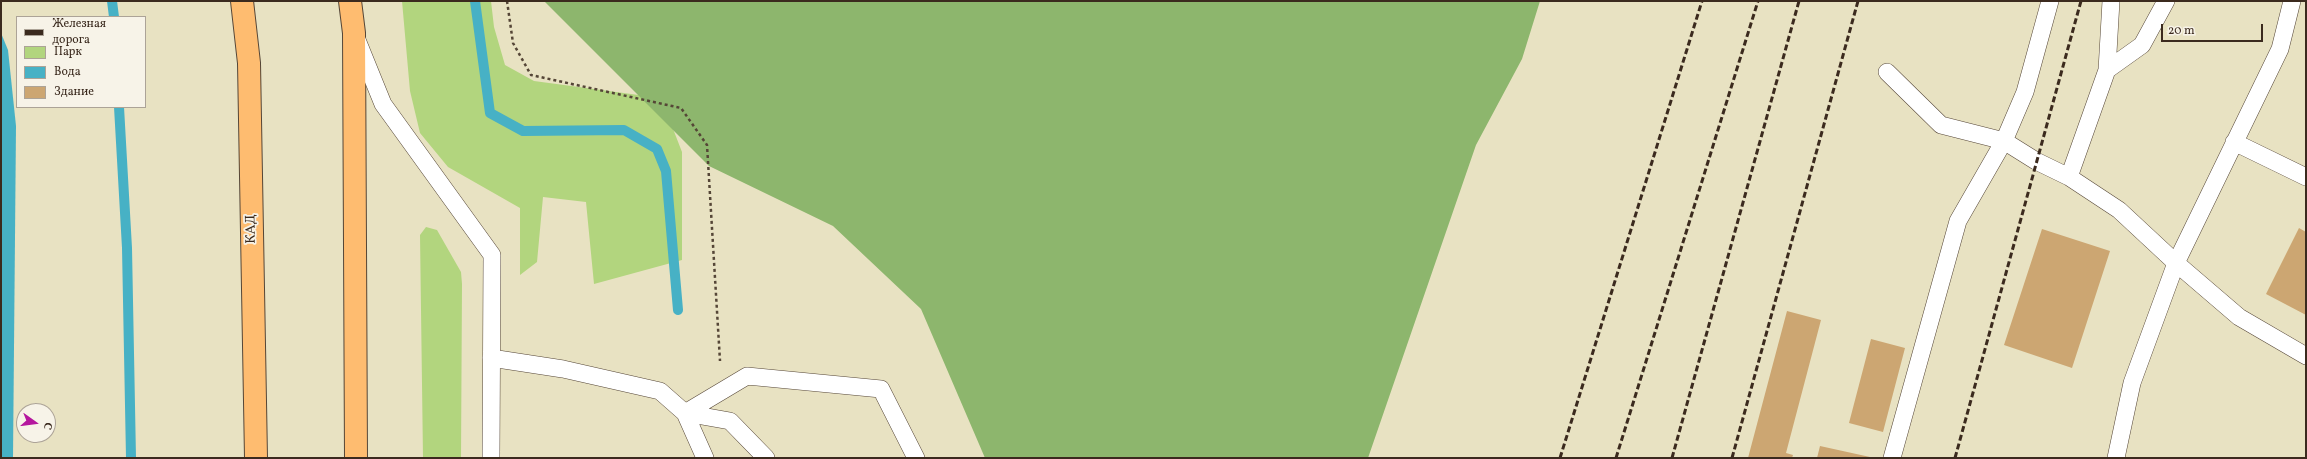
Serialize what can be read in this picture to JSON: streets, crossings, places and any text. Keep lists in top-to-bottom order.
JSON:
{
  "streets": {
    "highway": ["КАД"]
  },
  "legend": [
    "Железная дорога",
    "Парк",
    "Вода",
    "Здание"
  ],
  "scale_bar": "20 m",
  "north": "right"
}
